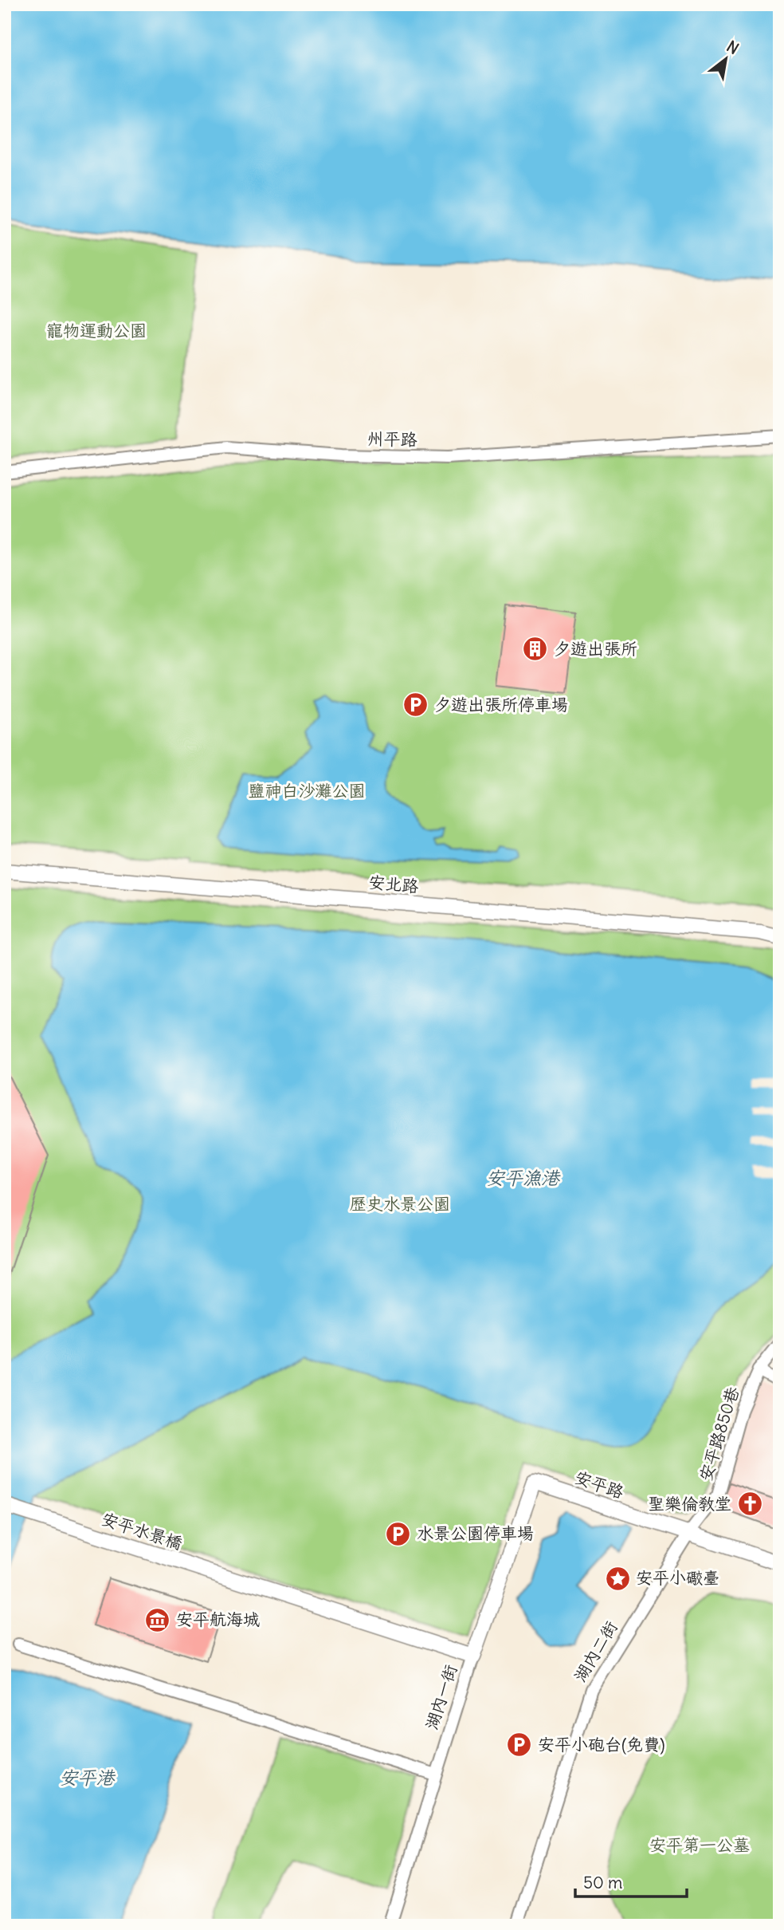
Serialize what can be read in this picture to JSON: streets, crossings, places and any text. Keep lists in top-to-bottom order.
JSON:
{
  "streets": {
    "street": [
      "州平路",
      "安北路",
      "安平路850巷",
      "安平路",
      "安平水景橋",
      "湖內二街",
      "湖內一街"
    ]
  },
  "crossings": [
    ["安平路850巷", "安平路"],
    ["安平路850巷", "湖內二街"],
    ["安平路", "湖內二街"],
    ["安平路", "湖內一街"],
    ["安平水景橋", "湖內一街"]
  ],
  "water": ["安平漁港", "安平港"],
  "parks": [
    "寵物運動公園",
    "鹽神白沙灘公園",
    "歷史水景公園",
    "安平第一公墓"
  ],
  "places": {
    "building": ["夕遊出張所"],
    "parking": ["夕遊出張所停車場", "水景公園停車場", "安平小砲台(免費)"],
    "church": ["聖樂倫教堂"],
    "place": ["安平小礮臺"],
    "museum": ["安平航海城"]
  },
  "scale_bar": "50 m",
  "north": "top right"
}
